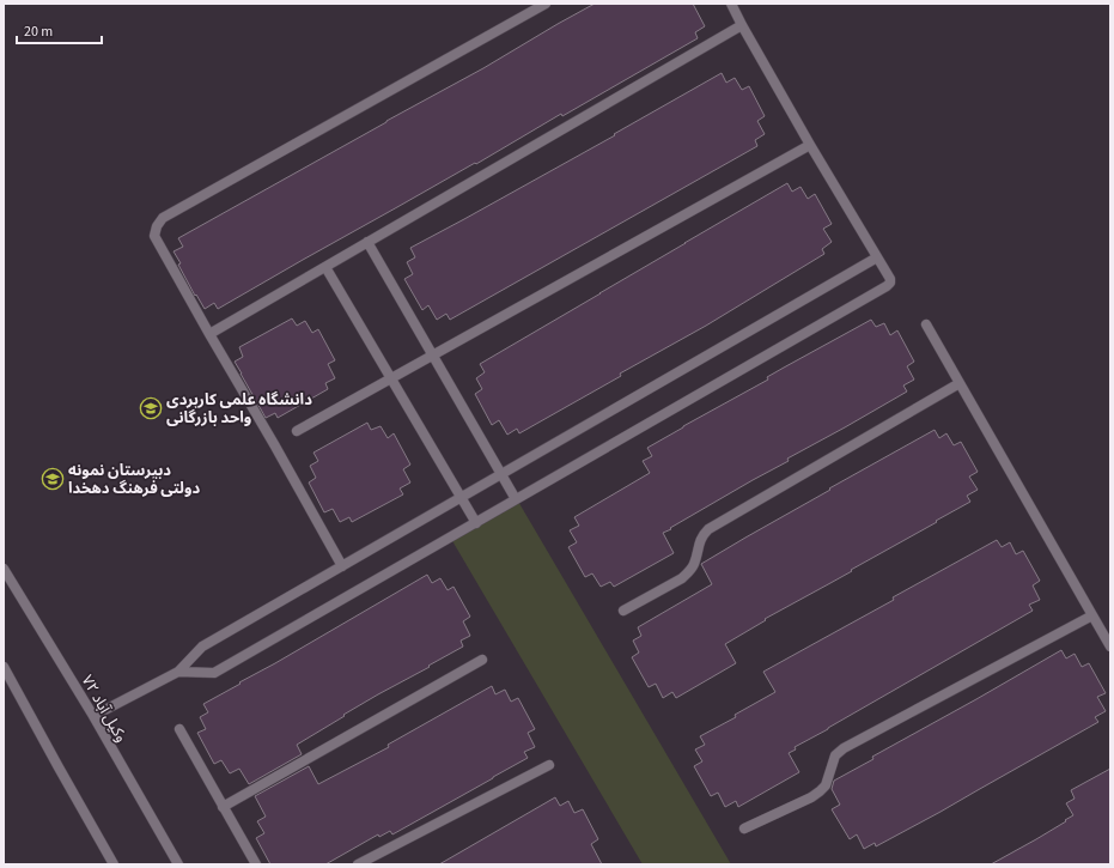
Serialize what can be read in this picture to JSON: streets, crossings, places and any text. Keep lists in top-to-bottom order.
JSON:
{
  "streets": {
    "street": ["۷۲ وکیل آباد"]
  },
  "places": {
    "school or university": ["دانشگاه علمی کاربردی واحد بازرگانی", "دبیرستان نمونه دولتی فرهنگ دهخدا"]
  },
  "scale_bar": "20 m"
}
